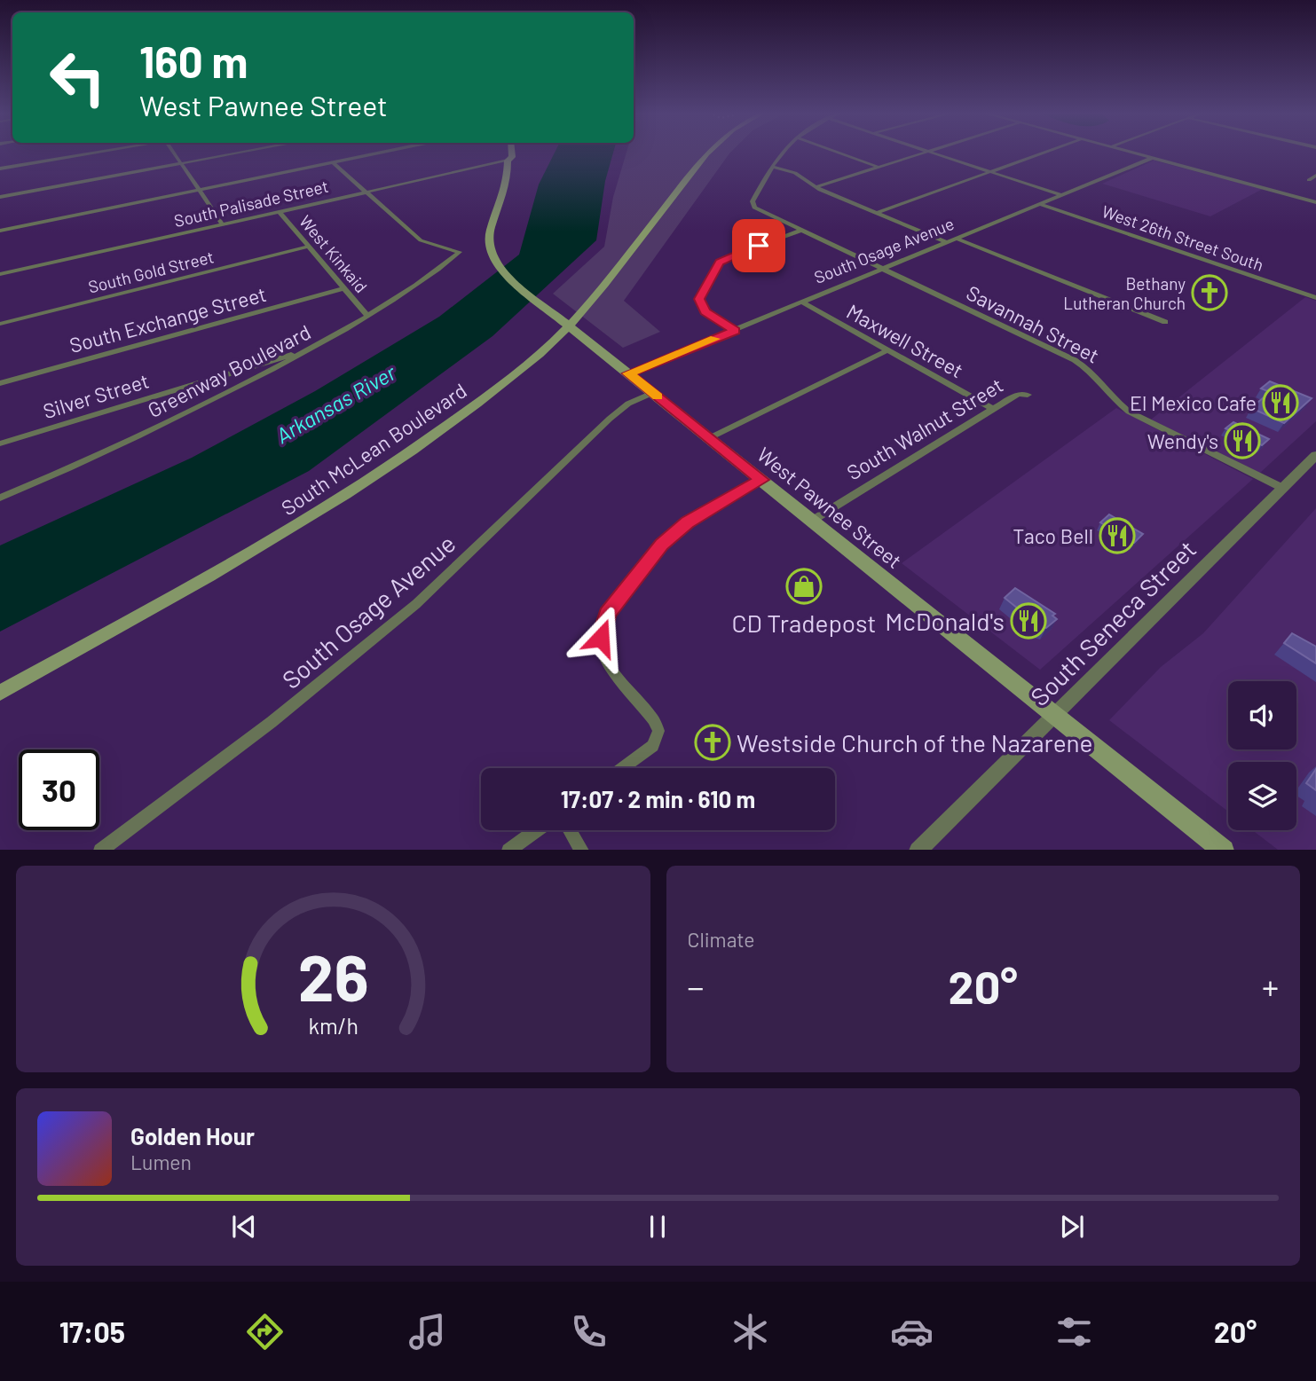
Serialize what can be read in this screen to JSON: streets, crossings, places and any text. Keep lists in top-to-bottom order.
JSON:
{
  "streets": {
    "main road": ["South McLean Boulevard", "West Pawnee Street"],
    "street": [
      "South Palisade Street",
      "West 26th Street South",
      "South Osage Avenue",
      "West Kinkaid",
      "South Gold Street",
      "South Exchange Street",
      "Savannah Street",
      "Maxwell Street",
      "Greenway Boulevard",
      "Silver Street",
      "South Walnut Street",
      "South Seneca Street"
    ]
  },
  "crossings": [
    ["South Palisade Street", "West Kinkaid"],
    ["South Palisade Street", "Greenway Boulevard"],
    ["South Palisade Street", "West Pawnee Street"],
    ["West 26th Street South", "South Osage Avenue"],
    ["South Osage Avenue", "Savannah Street"],
    ["South Osage Avenue", "Maxwell Street"],
    ["South Osage Avenue", "West Pawnee Street"],
    ["West Kinkaid", "South Gold Street"],
    ["West Kinkaid", "South Exchange Street"],
    ["West Kinkaid", "Greenway Boulevard"],
    ["Savannah Street", "South Seneca Street"],
    ["Maxwell Street", "South Walnut Street"],
    ["Greenway Boulevard", "Silver Street"],
    ["South Walnut Street", "West Pawnee Street"],
    ["South McLean Boulevard", "West Pawnee Street"],
    ["West Pawnee Street", "South Seneca Street"]
  ],
  "water": ["Arkansas River"],
  "places": {
    "church": ["Bethany Lutheran Church", "Westside Church of the Nazarene"],
    "restaurant": [
      "El Mexico Cafe",
      "Wendy's",
      "Taco Bell",
      "McDonald's"
    ],
    "shop": ["CD Tradepost"]
  },
  "page": {
    "turn": ["160 m", "West Pawnee Street"],
    "limit": "30",
    "trip": "17:07 · 2 min · 610 m",
    "tile": "Climate",
    "heat": ["−", "20°", "+"],
    "song": ["Golden Hour", "Lumen"],
    "tabs": ["17:05", "20°"],
    "gauge": ["26", "km/h"]
  }
}
